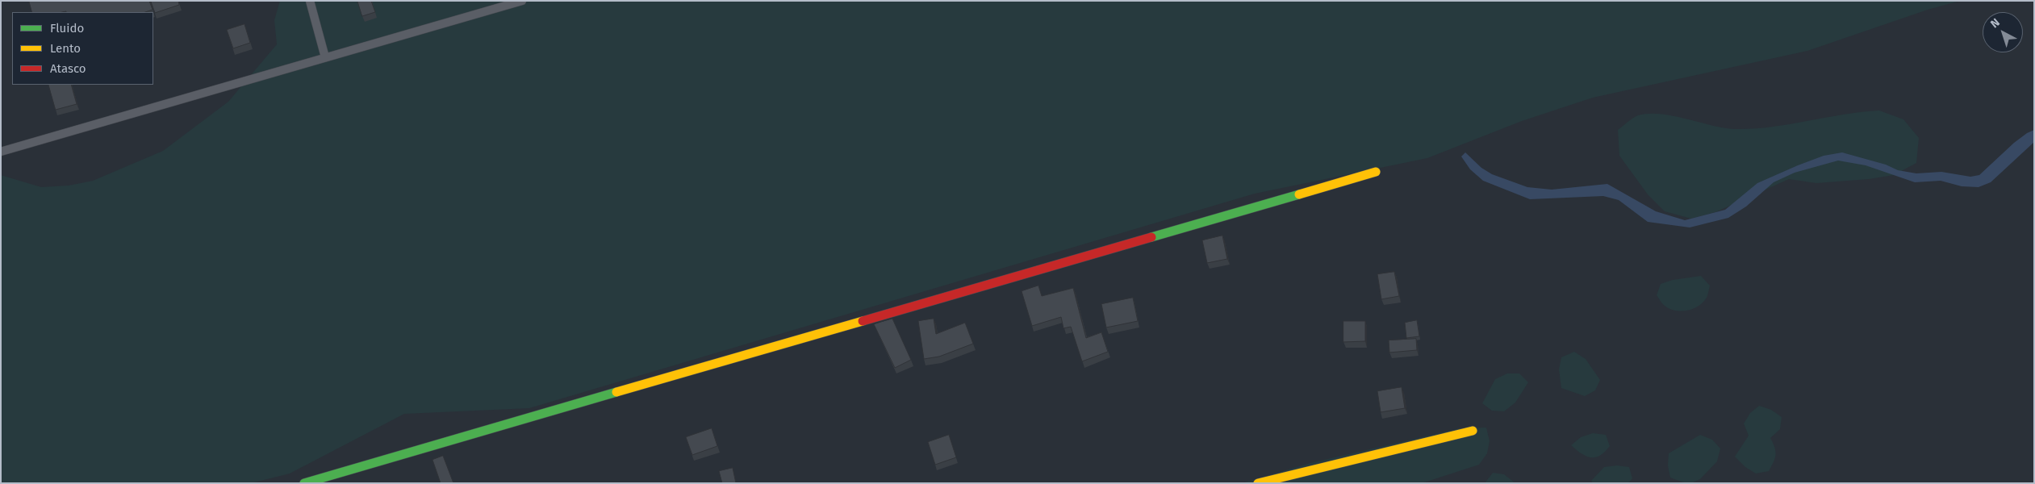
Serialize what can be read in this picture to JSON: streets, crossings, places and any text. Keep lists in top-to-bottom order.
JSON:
{
  "legend": ["Fluido", "Lento", "Atasco"],
  "north": "top left"
}
